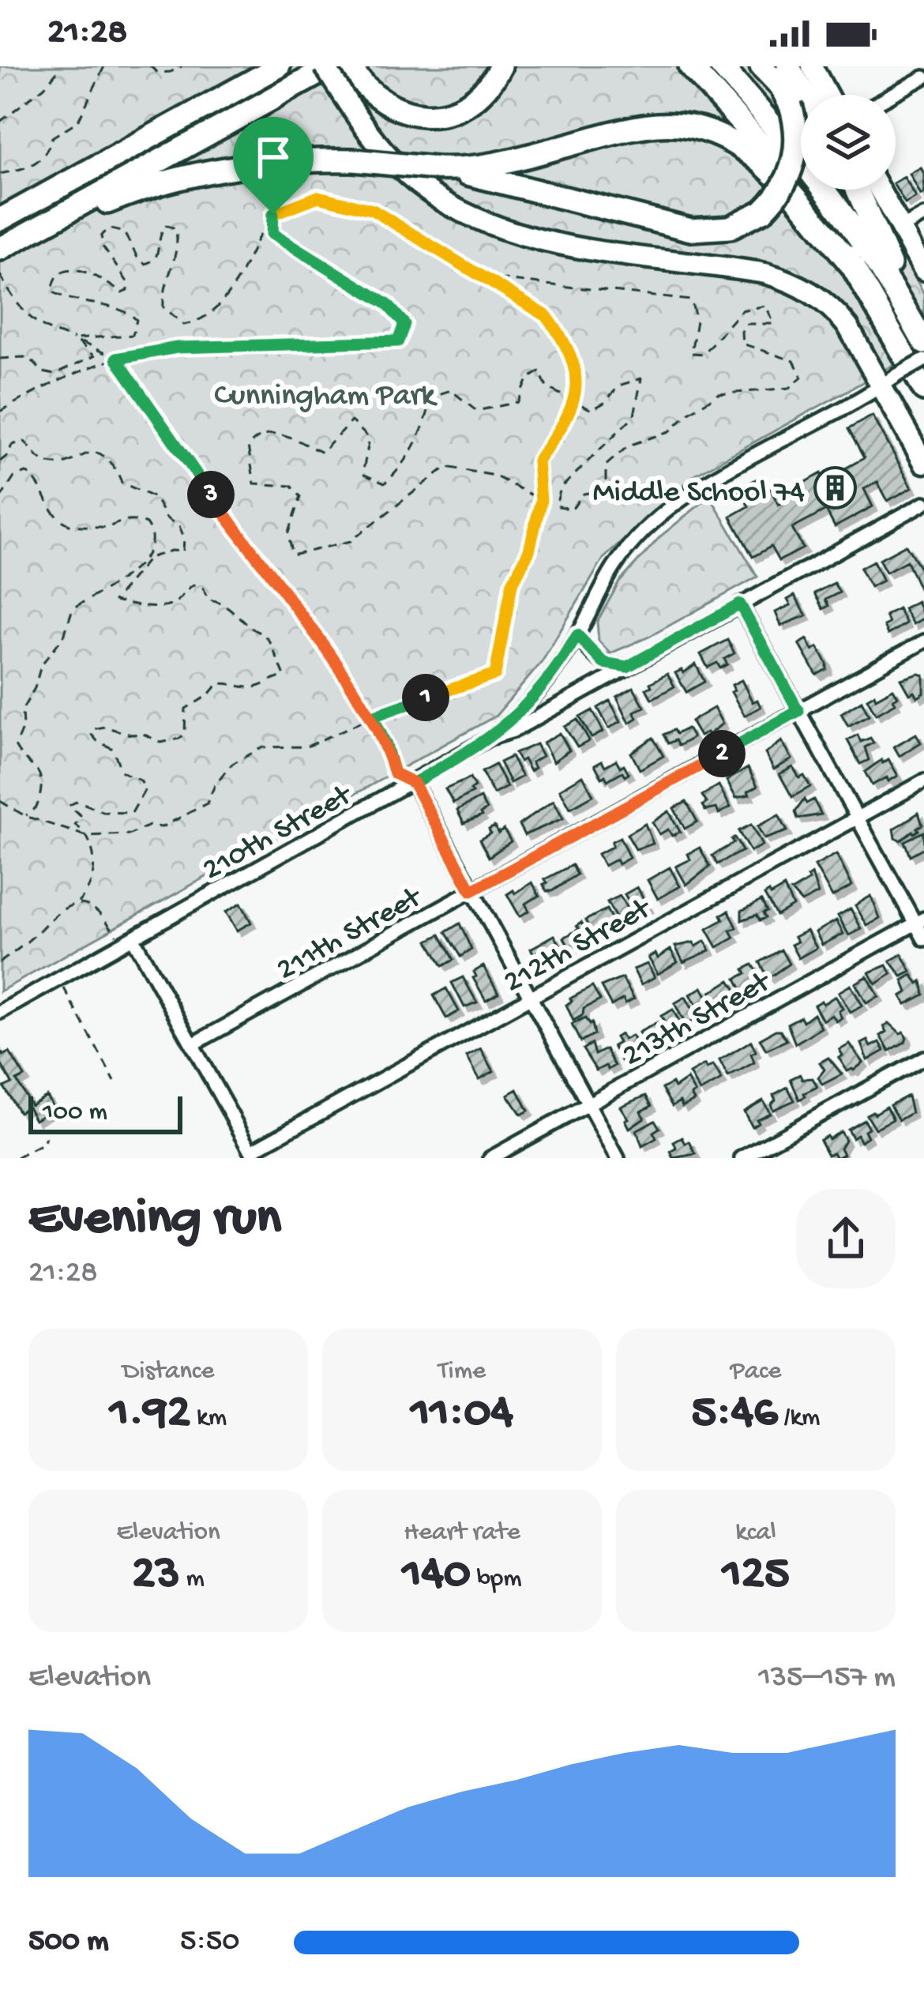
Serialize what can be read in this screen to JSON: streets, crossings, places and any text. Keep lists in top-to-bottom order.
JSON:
{
  "streets": {
    "street": [
      "210th Street",
      "211th Street",
      "212th Street",
      "213th Street"
    ]
  },
  "parks": ["Cunningham Park"],
  "places": {
    "building": ["Middle School 74"]
  },
  "scale_bar": "100 m",
  "page": {
    "status": "21:28",
    "pins": ["3", "1", "2"],
    "scale": "100 m",
    "heading": ["Evening run", "21:28"],
    "stats": [
      ["Distance", "1.92 km"],
      ["Time", "11:04"],
      ["Pace", "5:46 /km"],
      ["Elevation", "23 m"],
      ["Heart rate", "140 bpm"],
      ["kcal", "125"]
    ],
    "chart": ["Elevation", "135–157 m"],
    "list": [
      {
        "name": "500 m",
        "note": "5:50"
      }
    ]
  }
}
